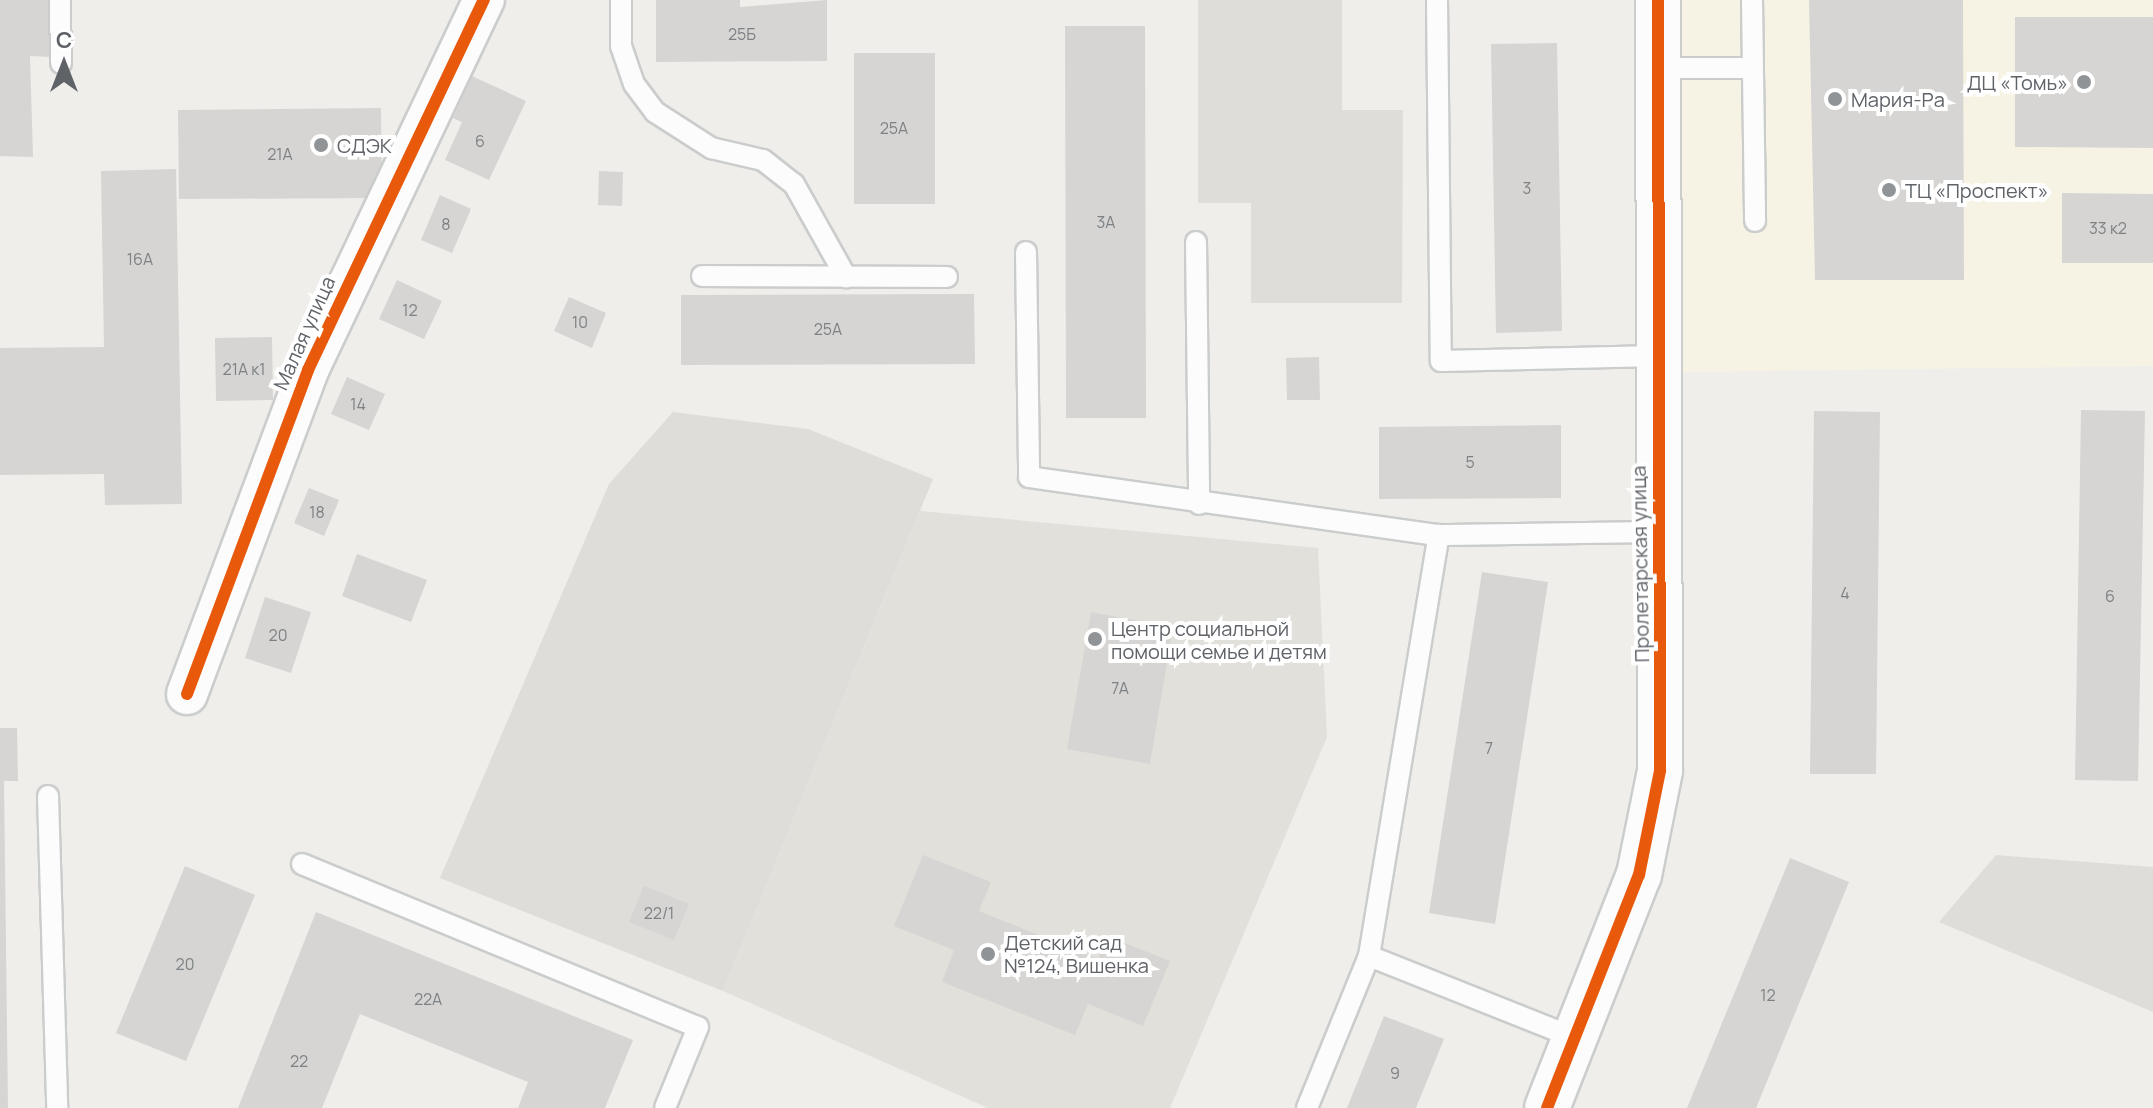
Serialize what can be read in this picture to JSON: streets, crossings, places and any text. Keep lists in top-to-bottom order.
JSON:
{
  "streets": {
    "street": ["Малая улица", "Пролетарская улица"]
  },
  "places": [
    "ДЦ «Томь»",
    "Мария-Ра",
    "СДЭК",
    "ТЦ «Проспект»",
    "Центр социальной помощи семье и детям",
    "Детский сад №124, Вишенка"
  ],
  "house_numbers": [
    "25Б",
    "25А",
    "6",
    "21А",
    "3",
    "3А",
    "8",
    "33 к2",
    "16А",
    "12",
    "10",
    "25А",
    "21А к1",
    "14",
    "5",
    "18",
    "4",
    "6",
    "20",
    "7А",
    "7",
    "22/1",
    "20",
    "12",
    "22А",
    "22",
    "9"
  ],
  "north": "top"
}
